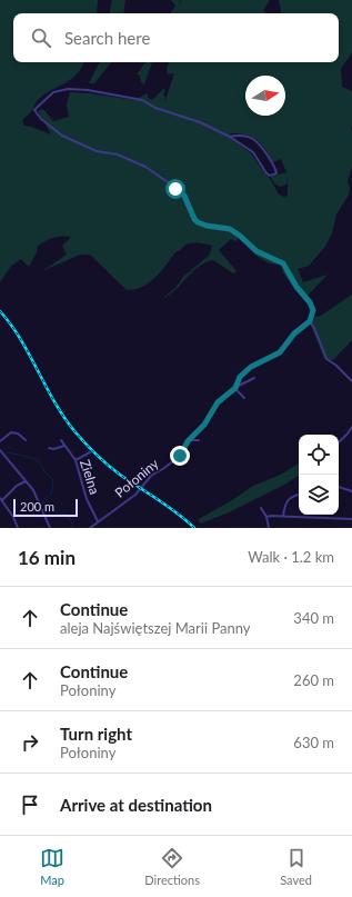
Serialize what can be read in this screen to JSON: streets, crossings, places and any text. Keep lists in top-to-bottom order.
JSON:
{
  "streets": {
    "street": ["Zielna", "Połoniny"]
  },
  "crossings": [
    ["Zielna", "Połoniny"]
  ],
  "scale_bar": "200 m",
  "north": "right",
  "page": {
    "search": "Search here",
    "scale": "200 m",
    "heading": ["16 min", "Walk · 1.2 km"],
    "list": [
      ["Continue", "aleja Najświętszej Marii Panny", "340 m"],
      ["Continue", "Połoniny", "260 m"],
      ["Turn right", "Połoniny", "630 m"],
      "Arrive at destination"
    ],
    "nav": ["Map", "Directions", "Saved"]
  }
}
